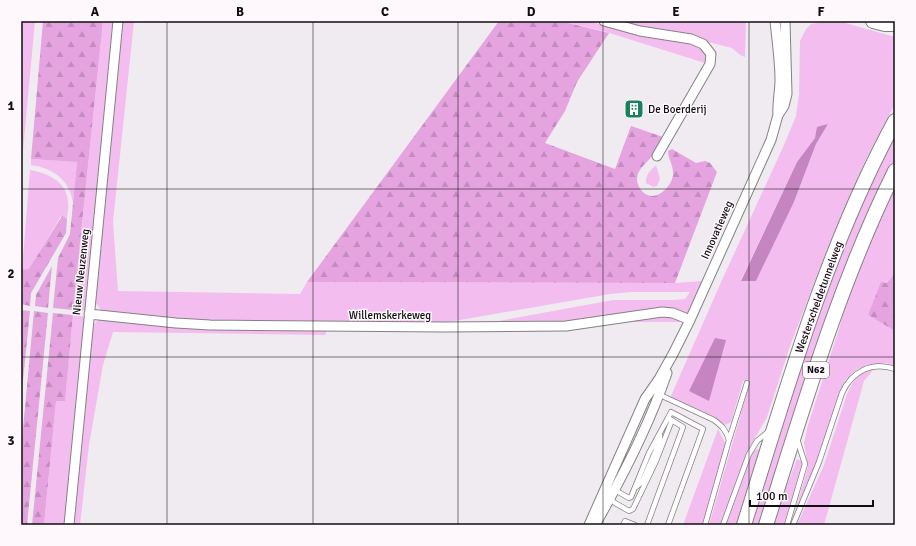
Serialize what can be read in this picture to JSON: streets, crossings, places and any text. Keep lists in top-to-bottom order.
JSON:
{
  "streets": {
    "main road": ["Westerscheldetunnelweg", "N62"],
    "street": ["Innovatieweg", "Nieuw Neuzenweg", "Willemskerkeweg"]
  },
  "crossings": [
    ["Innovatieweg", "Willemskerkeweg"],
    ["Nieuw Neuzenweg", "Willemskerkeweg"]
  ],
  "places": {
    "building": ["De Boerderij"]
  },
  "scale_bar": "100 m",
  "grid": {
    "columns": [
      "A",
      "B",
      "C",
      "D",
      "E",
      "F"
    ],
    "rows": ["1", "2", "3"]
  }
}
